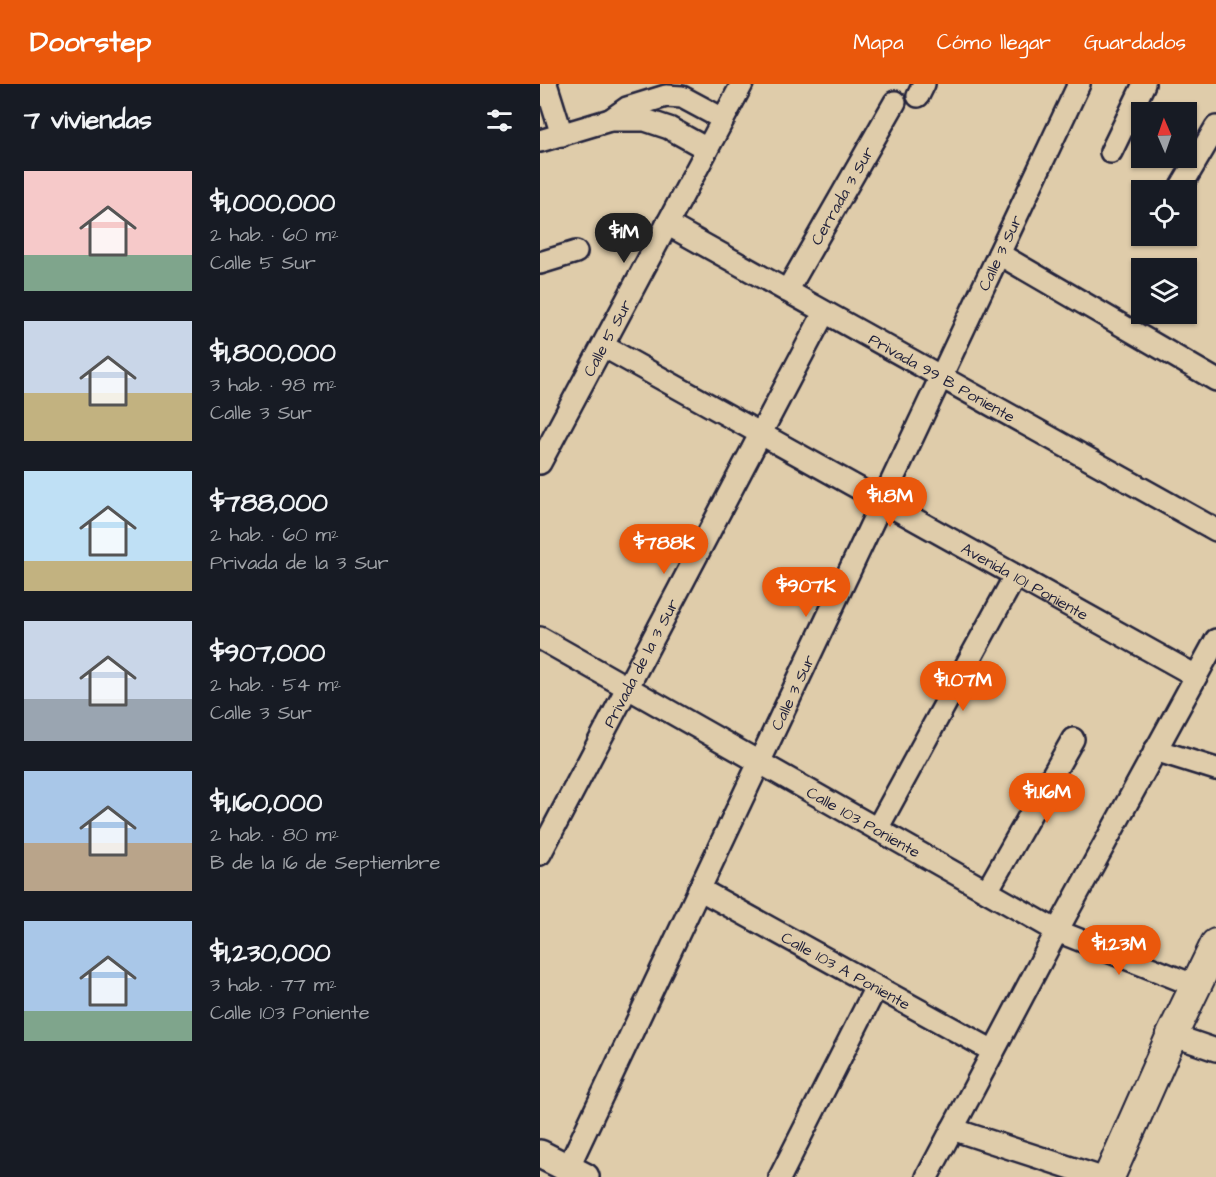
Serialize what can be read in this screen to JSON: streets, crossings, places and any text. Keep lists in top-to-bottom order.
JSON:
{
  "streets": {
    "street": [
      "Cerrada 3 Sur",
      "Calle 3 Sur",
      "Calle 5 Sur",
      "Privada 99 B Poniente",
      "Avenida 101 Poniente",
      "Privada de la 3 Sur",
      "Calle 103 Poniente",
      "Calle 103 A Poniente"
    ]
  },
  "crossings": [
    ["Cerrada 3 Sur", "Privada 99 B Poniente"],
    ["Calle 3 Sur", "Privada 99 B Poniente"],
    ["Calle 3 Sur", "Avenida 101 Poniente"],
    ["Calle 3 Sur", "Calle 103 Poniente"],
    ["Calle 3 Sur", "Calle 103 A Poniente"],
    ["Calle 5 Sur", "Privada 99 B Poniente"],
    ["Calle 5 Sur", "Avenida 101 Poniente"],
    ["Privada 99 B Poniente", "Privada de la 3 Sur"],
    ["Avenida 101 Poniente", "Privada de la 3 Sur"],
    ["Privada de la 3 Sur", "Calle 103 Poniente"]
  ],
  "north": "top",
  "page": {
    "header": "Doorstep",
    "nav": ["Mapa", "Cómo llegar", "Guardados"],
    "heading": "7 viviendas",
    "list": [
      {
        "name": "$1,000,000",
        "note": "2 hab. · 60 m² · Calle 5 Sur"
      },
      {
        "name": "$1,800,000",
        "note": "3 hab. · 98 m² · Calle 3 Sur"
      },
      {
        "name": "$788,000",
        "note": "2 hab. · 60 m² · Privada de la 3 Sur"
      },
      {
        "name": "$907,000",
        "note": "2 hab. · 54 m² · Calle 3 Sur"
      },
      {
        "name": "$1,160,000",
        "note": "2 hab. · 80 m² · B de la 16 de Septiembre"
      },
      {
        "name": "$1,230,000",
        "note": "3 hab. · 77 m² · Calle 103 Poniente"
      }
    ],
    "price": [
      "$1M",
      "$1.8M",
      "$788K",
      "$907K",
      "$1.07M",
      "$1.16M",
      "$1.23M"
    ]
  }
}
